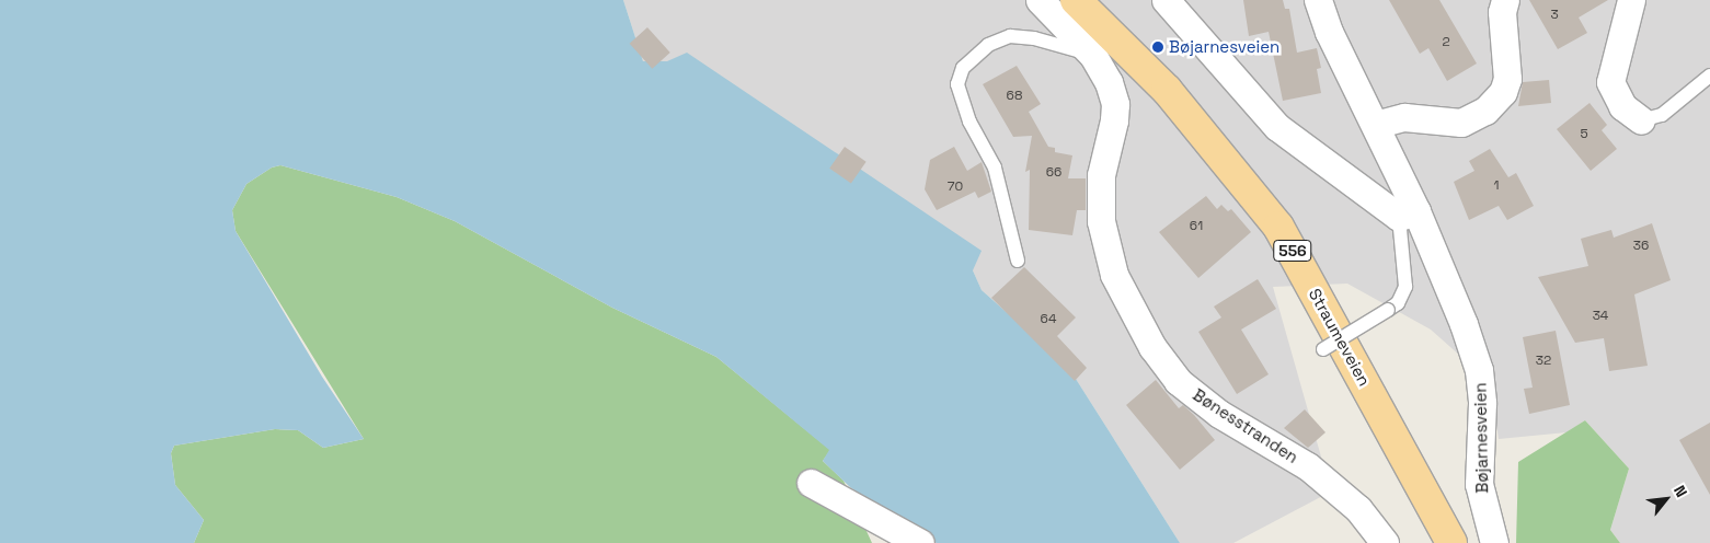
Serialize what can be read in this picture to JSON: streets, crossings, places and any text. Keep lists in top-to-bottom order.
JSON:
{
  "streets": {
    "main road": ["556", "Straumeveien"],
    "street": ["Bønesstranden", "Bøjarnesveien"]
  },
  "places": ["Bøjarnesveien"],
  "house_numbers": [
    "3",
    "2",
    "68",
    "5",
    "66",
    "1",
    "70",
    "61",
    "36",
    "34",
    "64",
    "32"
  ],
  "north": "top right"
}
